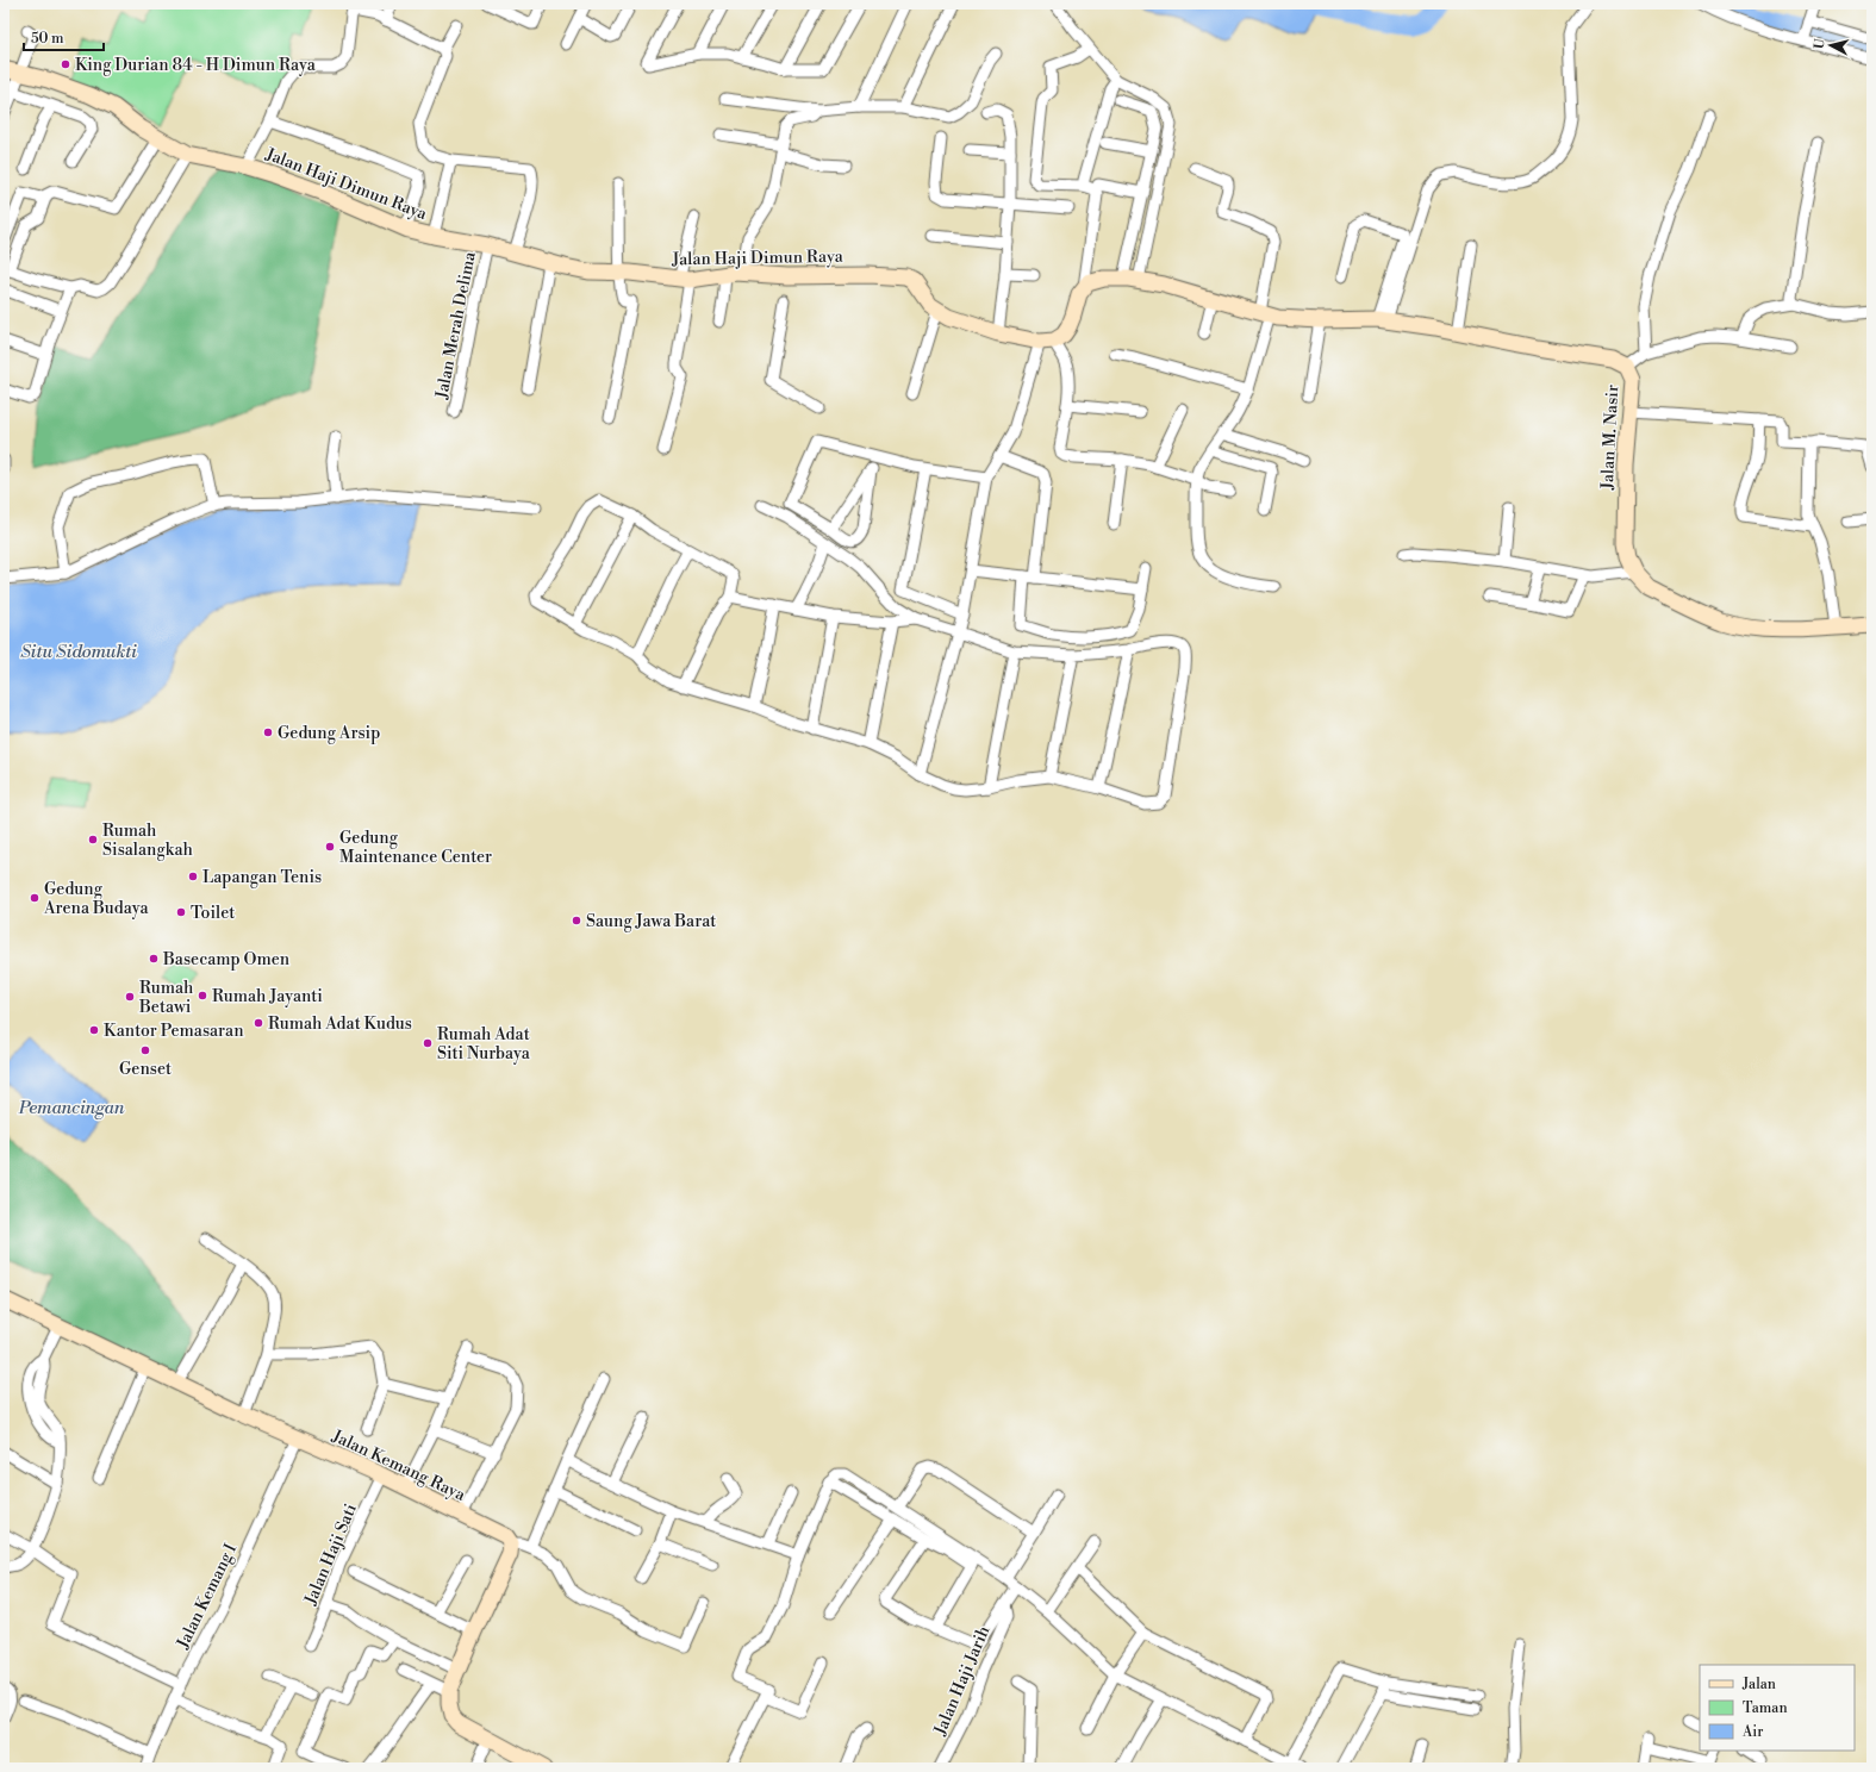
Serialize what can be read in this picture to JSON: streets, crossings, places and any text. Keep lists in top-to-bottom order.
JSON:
{
  "streets": {
    "street": [
      "Jalan Haji Dimun Raya",
      "Jalan Merah Delima",
      "Jalan M. Nasir",
      "Jalan Kemang Raya",
      "Jalan Haji Sati",
      "Jalan Kemang I",
      "Jalan Haji Jarih"
    ]
  },
  "crossings": [
    ["Jalan Haji Dimun Raya", "Jalan Merah Delima"],
    ["Jalan Kemang Raya", "Jalan Haji Sati"],
    ["Jalan Kemang Raya", "Jalan Kemang I"]
  ],
  "water": ["Situ Sidomukti", "Pemancingan"],
  "places": [
    "King Durian 84 - H Dimun Raya",
    "Gedung Arsip",
    "Rumah Sisalangkah",
    "Gedung Maintenance Center",
    "Lapangan Tenis",
    "Gedung Arena Budaya",
    "Toilet",
    "Saung Jawa Barat",
    "Basecamp Omen",
    "Rumah Jayanti",
    "Rumah Betawi",
    "Rumah Adat Kudus",
    "Kantor Pemasaran",
    "Rumah Adat Siti Nurbaya",
    "Genset"
  ],
  "legend": ["Jalan", "Taman", "Air"],
  "scale_bar": "50 m",
  "north": "left"
}
